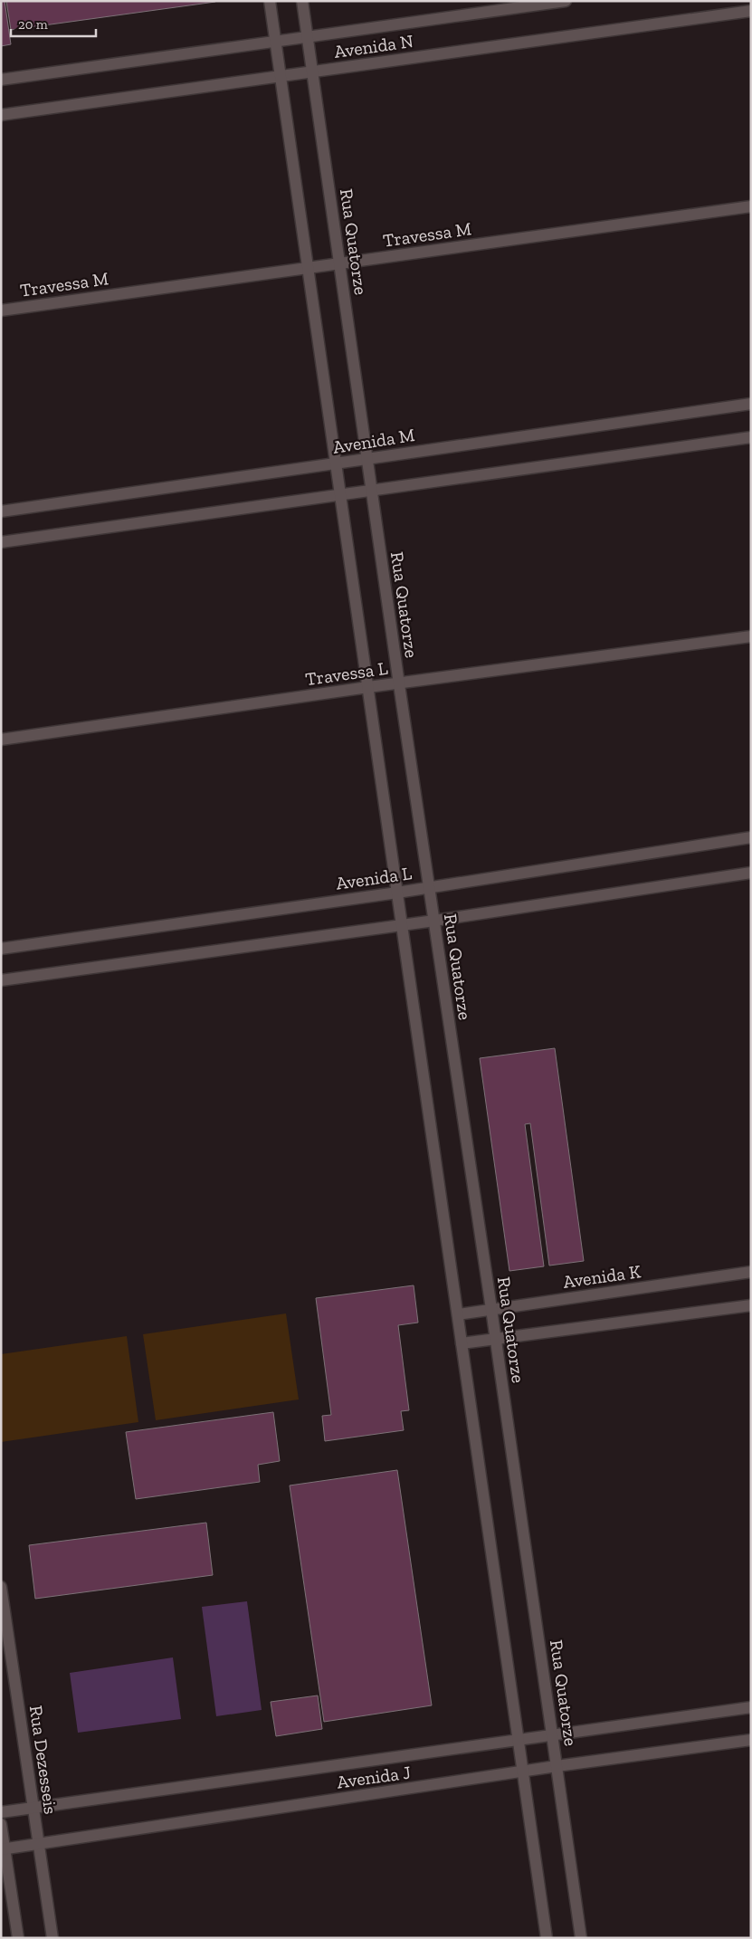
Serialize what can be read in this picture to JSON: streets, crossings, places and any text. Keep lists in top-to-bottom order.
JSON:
{
  "streets": {
    "street": [
      "Avenida N",
      "Travessa M",
      "Rua Quatorze",
      "Avenida M",
      "Travessa L",
      "Avenida L",
      "Avenida K",
      "Rua Dezesseis",
      "Avenida J"
    ]
  },
  "crossings": [
    ["Avenida N", "Rua Quatorze"],
    ["Travessa M", "Rua Quatorze"],
    ["Rua Quatorze", "Avenida M"],
    ["Rua Quatorze", "Travessa L"],
    ["Rua Quatorze", "Avenida L"],
    ["Rua Quatorze", "Avenida K"],
    ["Rua Quatorze", "Avenida J"],
    ["Rua Dezesseis", "Avenida J"]
  ],
  "scale_bar": "20 m"
}
